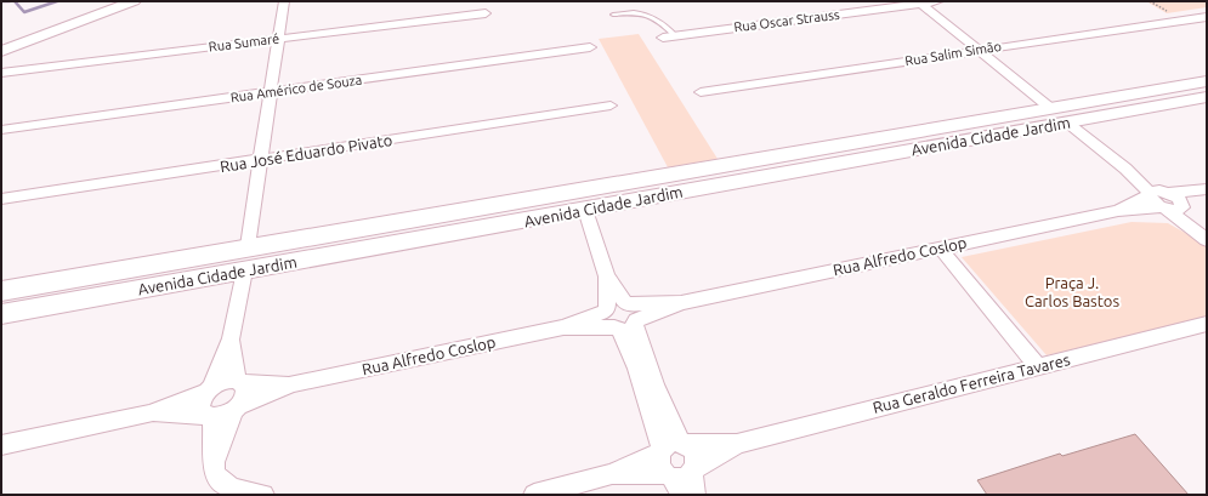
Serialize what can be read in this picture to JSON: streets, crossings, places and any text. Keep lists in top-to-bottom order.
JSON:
{
  "streets": {
    "main road": ["Avenida Cidade Jardim"],
    "street": [
      "Rua Oscar Strauss",
      "Rua Sumaré",
      "Rua Salim Simão",
      "Rua Américo de Souza",
      "Rua José Eduardo Pivato",
      "Rua Alfredo Coslop",
      "Rua Geraldo Ferreira Tavares"
    ]
  },
  "parks": ["Praça J. Carlos Bastos"]
}
